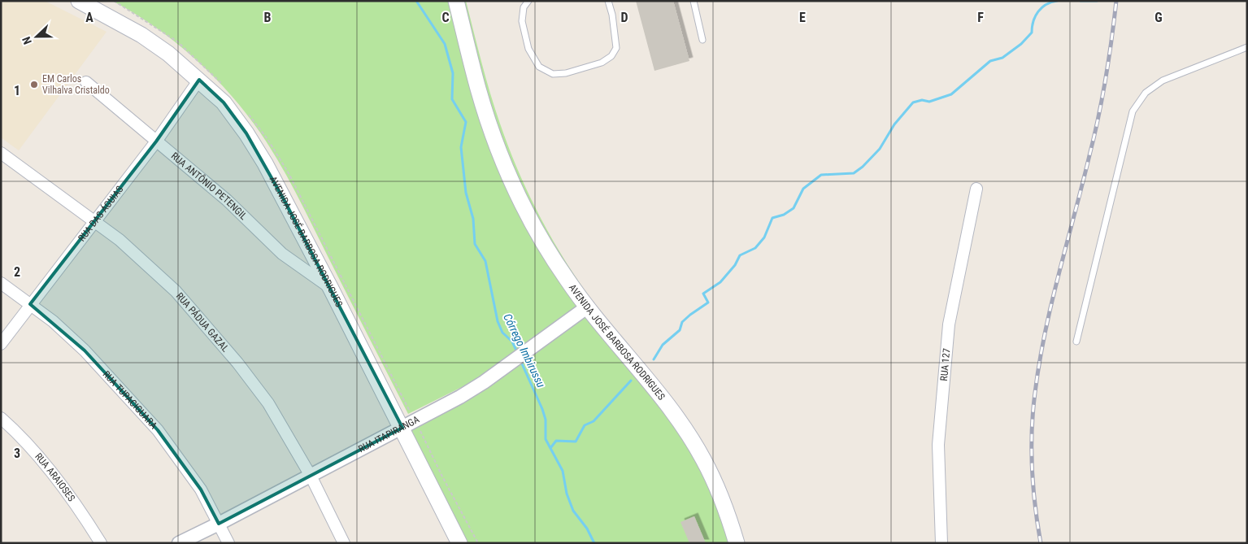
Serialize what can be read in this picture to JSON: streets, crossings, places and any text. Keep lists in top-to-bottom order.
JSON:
{
  "streets": {
    "main road": ["AVENIDA JOSÉ BARBOSA RODRIGUES"],
    "street": [
      "RUA ANTÔNIO PETENGIL",
      "RUA DAS ÁGUIAS",
      "RUA PÁDUA GAZAL",
      "RUA 127",
      "RUA TUPACIGUARA",
      "RUA ITAPIRANGA",
      "RUA ARAIOSES"
    ]
  },
  "crossings": [
    ["RUA ANTÔNIO PETENGIL", "RUA DAS ÁGUIAS"],
    ["RUA ANTÔNIO PETENGIL", "AVENIDA JOSÉ BARBOSA RODRIGUES"],
    ["RUA DAS ÁGUIAS", "AVENIDA JOSÉ BARBOSA RODRIGUES"],
    ["RUA DAS ÁGUIAS", "RUA PÁDUA GAZAL"],
    ["RUA DAS ÁGUIAS", "RUA TUPACIGUARA"],
    ["AVENIDA JOSÉ BARBOSA RODRIGUES", "RUA ITAPIRANGA"],
    ["RUA PÁDUA GAZAL", "RUA ITAPIRANGA"],
    ["RUA TUPACIGUARA", "RUA ITAPIRANGA"]
  ],
  "water": ["Córrego Imbirussu"],
  "places": ["EM Carlos Vilhalva Cristaldo"],
  "north": "left",
  "grid": {
    "columns": [
      "A",
      "B",
      "C",
      "D",
      "E",
      "F",
      "G"
    ],
    "rows": ["1", "2", "3"]
  }
}
